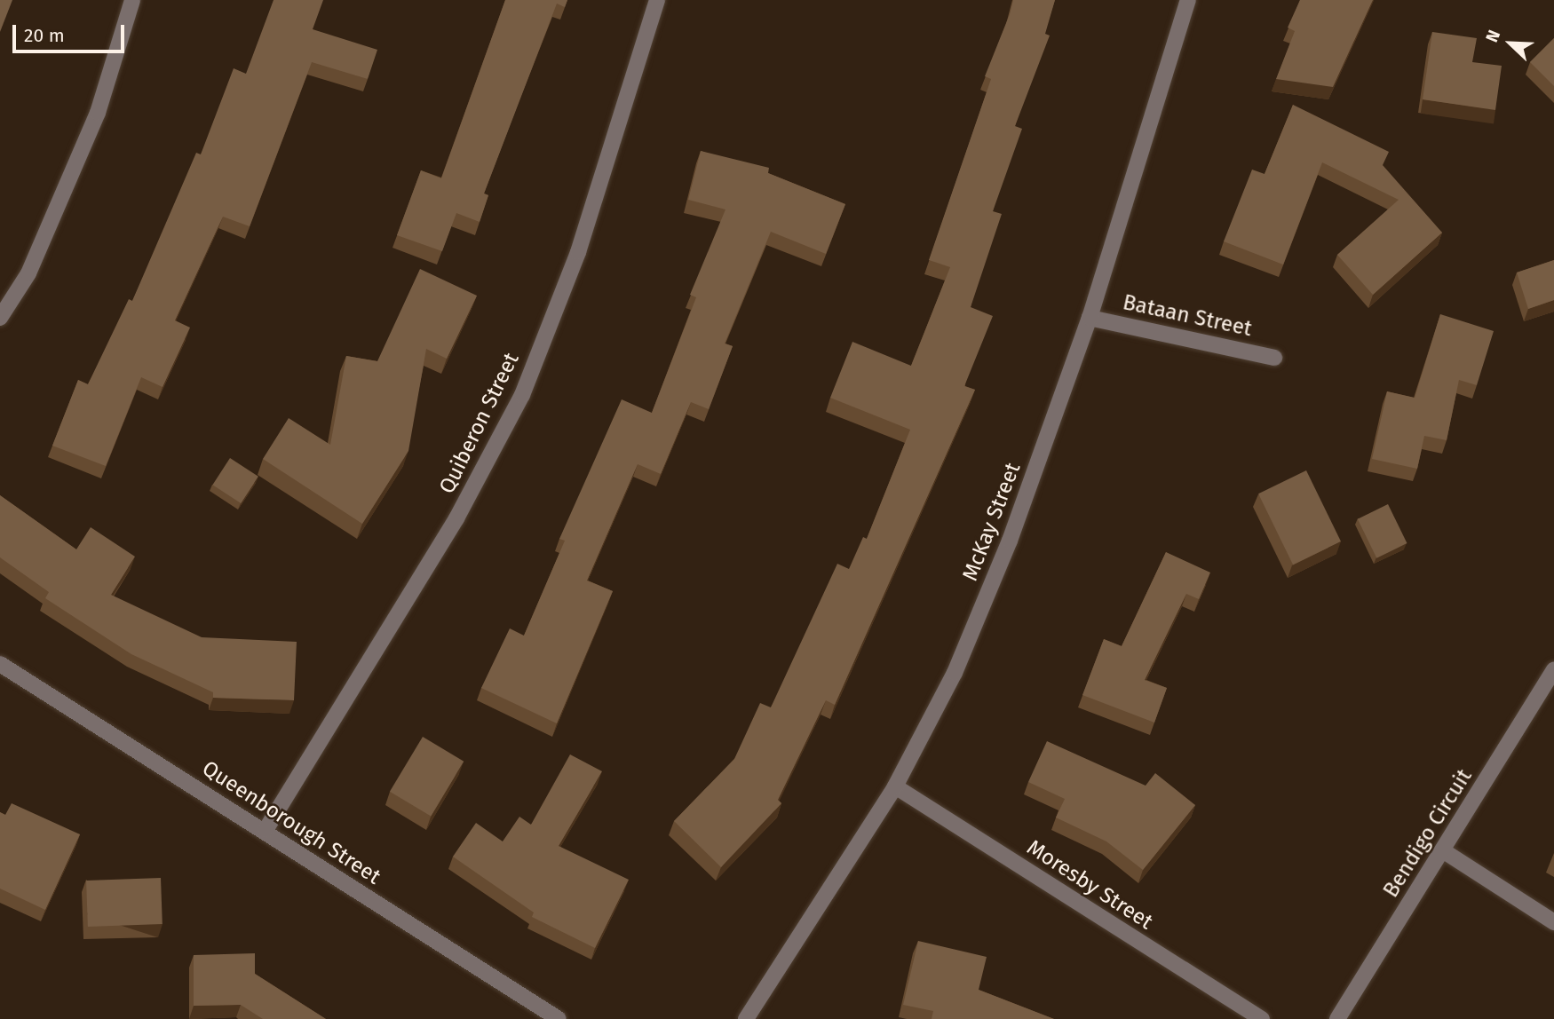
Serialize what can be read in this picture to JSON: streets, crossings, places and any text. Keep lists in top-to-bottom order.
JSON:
{
  "streets": {
    "street": [
      "Bataan Street",
      "Quiberon Street",
      "McKay Street",
      "Queenborough Street",
      "Bendigo Circuit",
      "Moresby Street"
    ]
  },
  "crossings": [
    ["Bataan Street", "McKay Street"],
    ["Quiberon Street", "Queenborough Street"],
    ["McKay Street", "Moresby Street"]
  ],
  "scale_bar": "20 m",
  "north": "top left"
}
